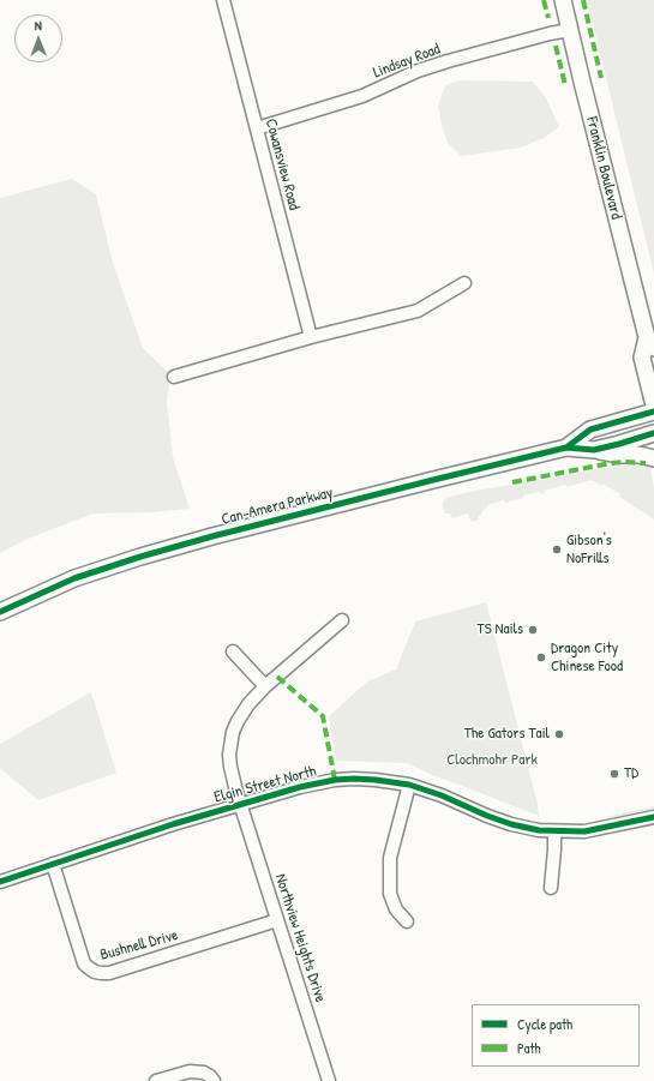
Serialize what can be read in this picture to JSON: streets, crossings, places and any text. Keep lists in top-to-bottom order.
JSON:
{
  "streets": {
    "main road": ["Franklin Boulevard", "Can-Amera Parkway"],
    "street": [
      "Lindsay Road",
      "Cowansview Road",
      "Elgin Street North",
      "Northview Heights Drive",
      "Bushnell Drive"
    ]
  },
  "crossings": [
    ["Lindsay Road", "Cowansview Road"],
    ["Lindsay Road", "Franklin Boulevard"],
    ["Elgin Street North", "Northview Heights Drive"],
    ["Elgin Street North", "Bushnell Drive"],
    ["Northview Heights Drive", "Bushnell Drive"]
  ],
  "parks": ["Clochmohr Park"],
  "places": [
    "Gibson's NoFrills",
    "TS Nails",
    "Dragon City Chinese Food",
    "The Gators Tail",
    "TD"
  ],
  "legend": ["Cycle path", "Path"],
  "north": "top"
}
